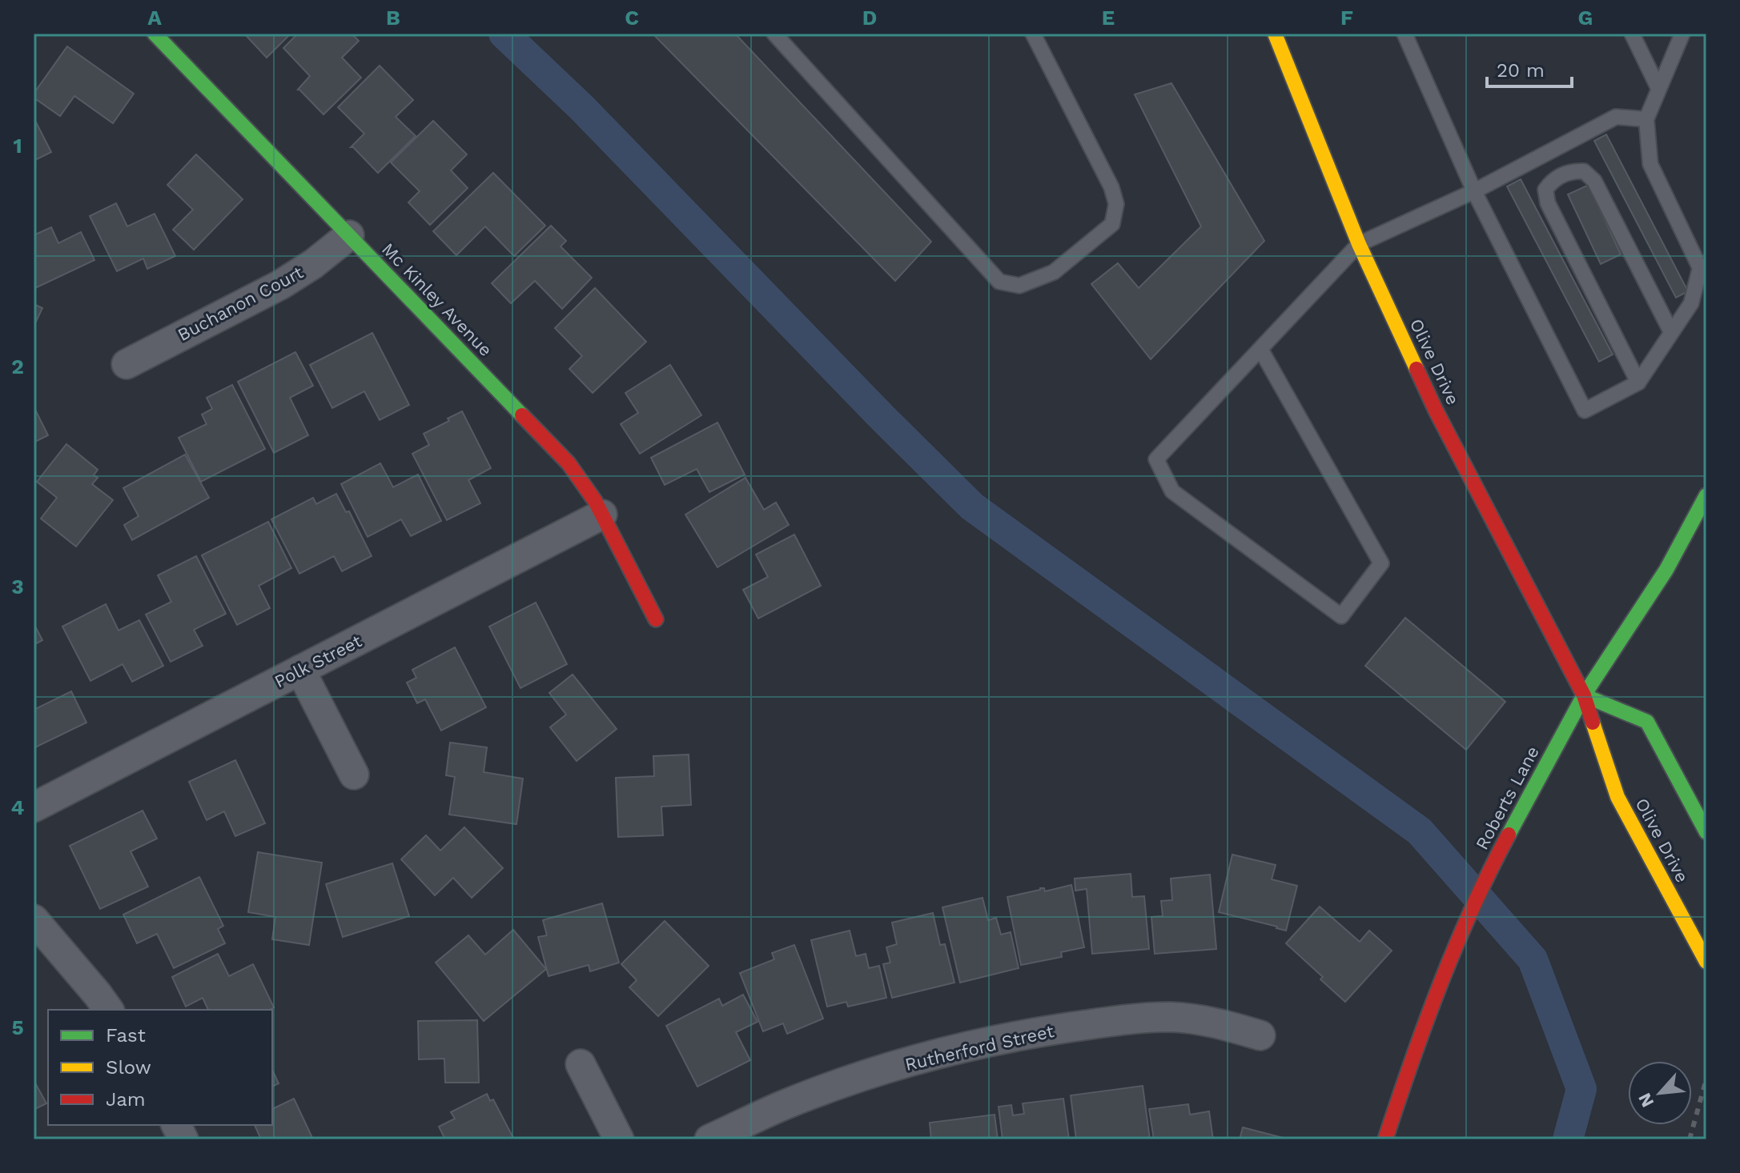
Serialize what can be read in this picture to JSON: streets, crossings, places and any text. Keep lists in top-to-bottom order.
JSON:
{
  "streets": {
    "main road": ["Mc Kinley Avenue", "Olive Drive", "Roberts Lane"],
    "street": ["Buchanon Court", "Polk Street", "Rutherford Street"]
  },
  "crossings": [
    ["Mc Kinley Avenue", "Buchanon Court"],
    ["Mc Kinley Avenue", "Polk Street"],
    ["Olive Drive", "Roberts Lane"]
  ],
  "legend": ["Fast", "Slow", "Jam"],
  "scale_bar": "20 m",
  "north": "bottom left",
  "grid": {
    "columns": [
      "A",
      "B",
      "C",
      "D",
      "E",
      "F",
      "G"
    ],
    "rows": [
      "1",
      "2",
      "3",
      "4",
      "5"
    ]
  }
}
